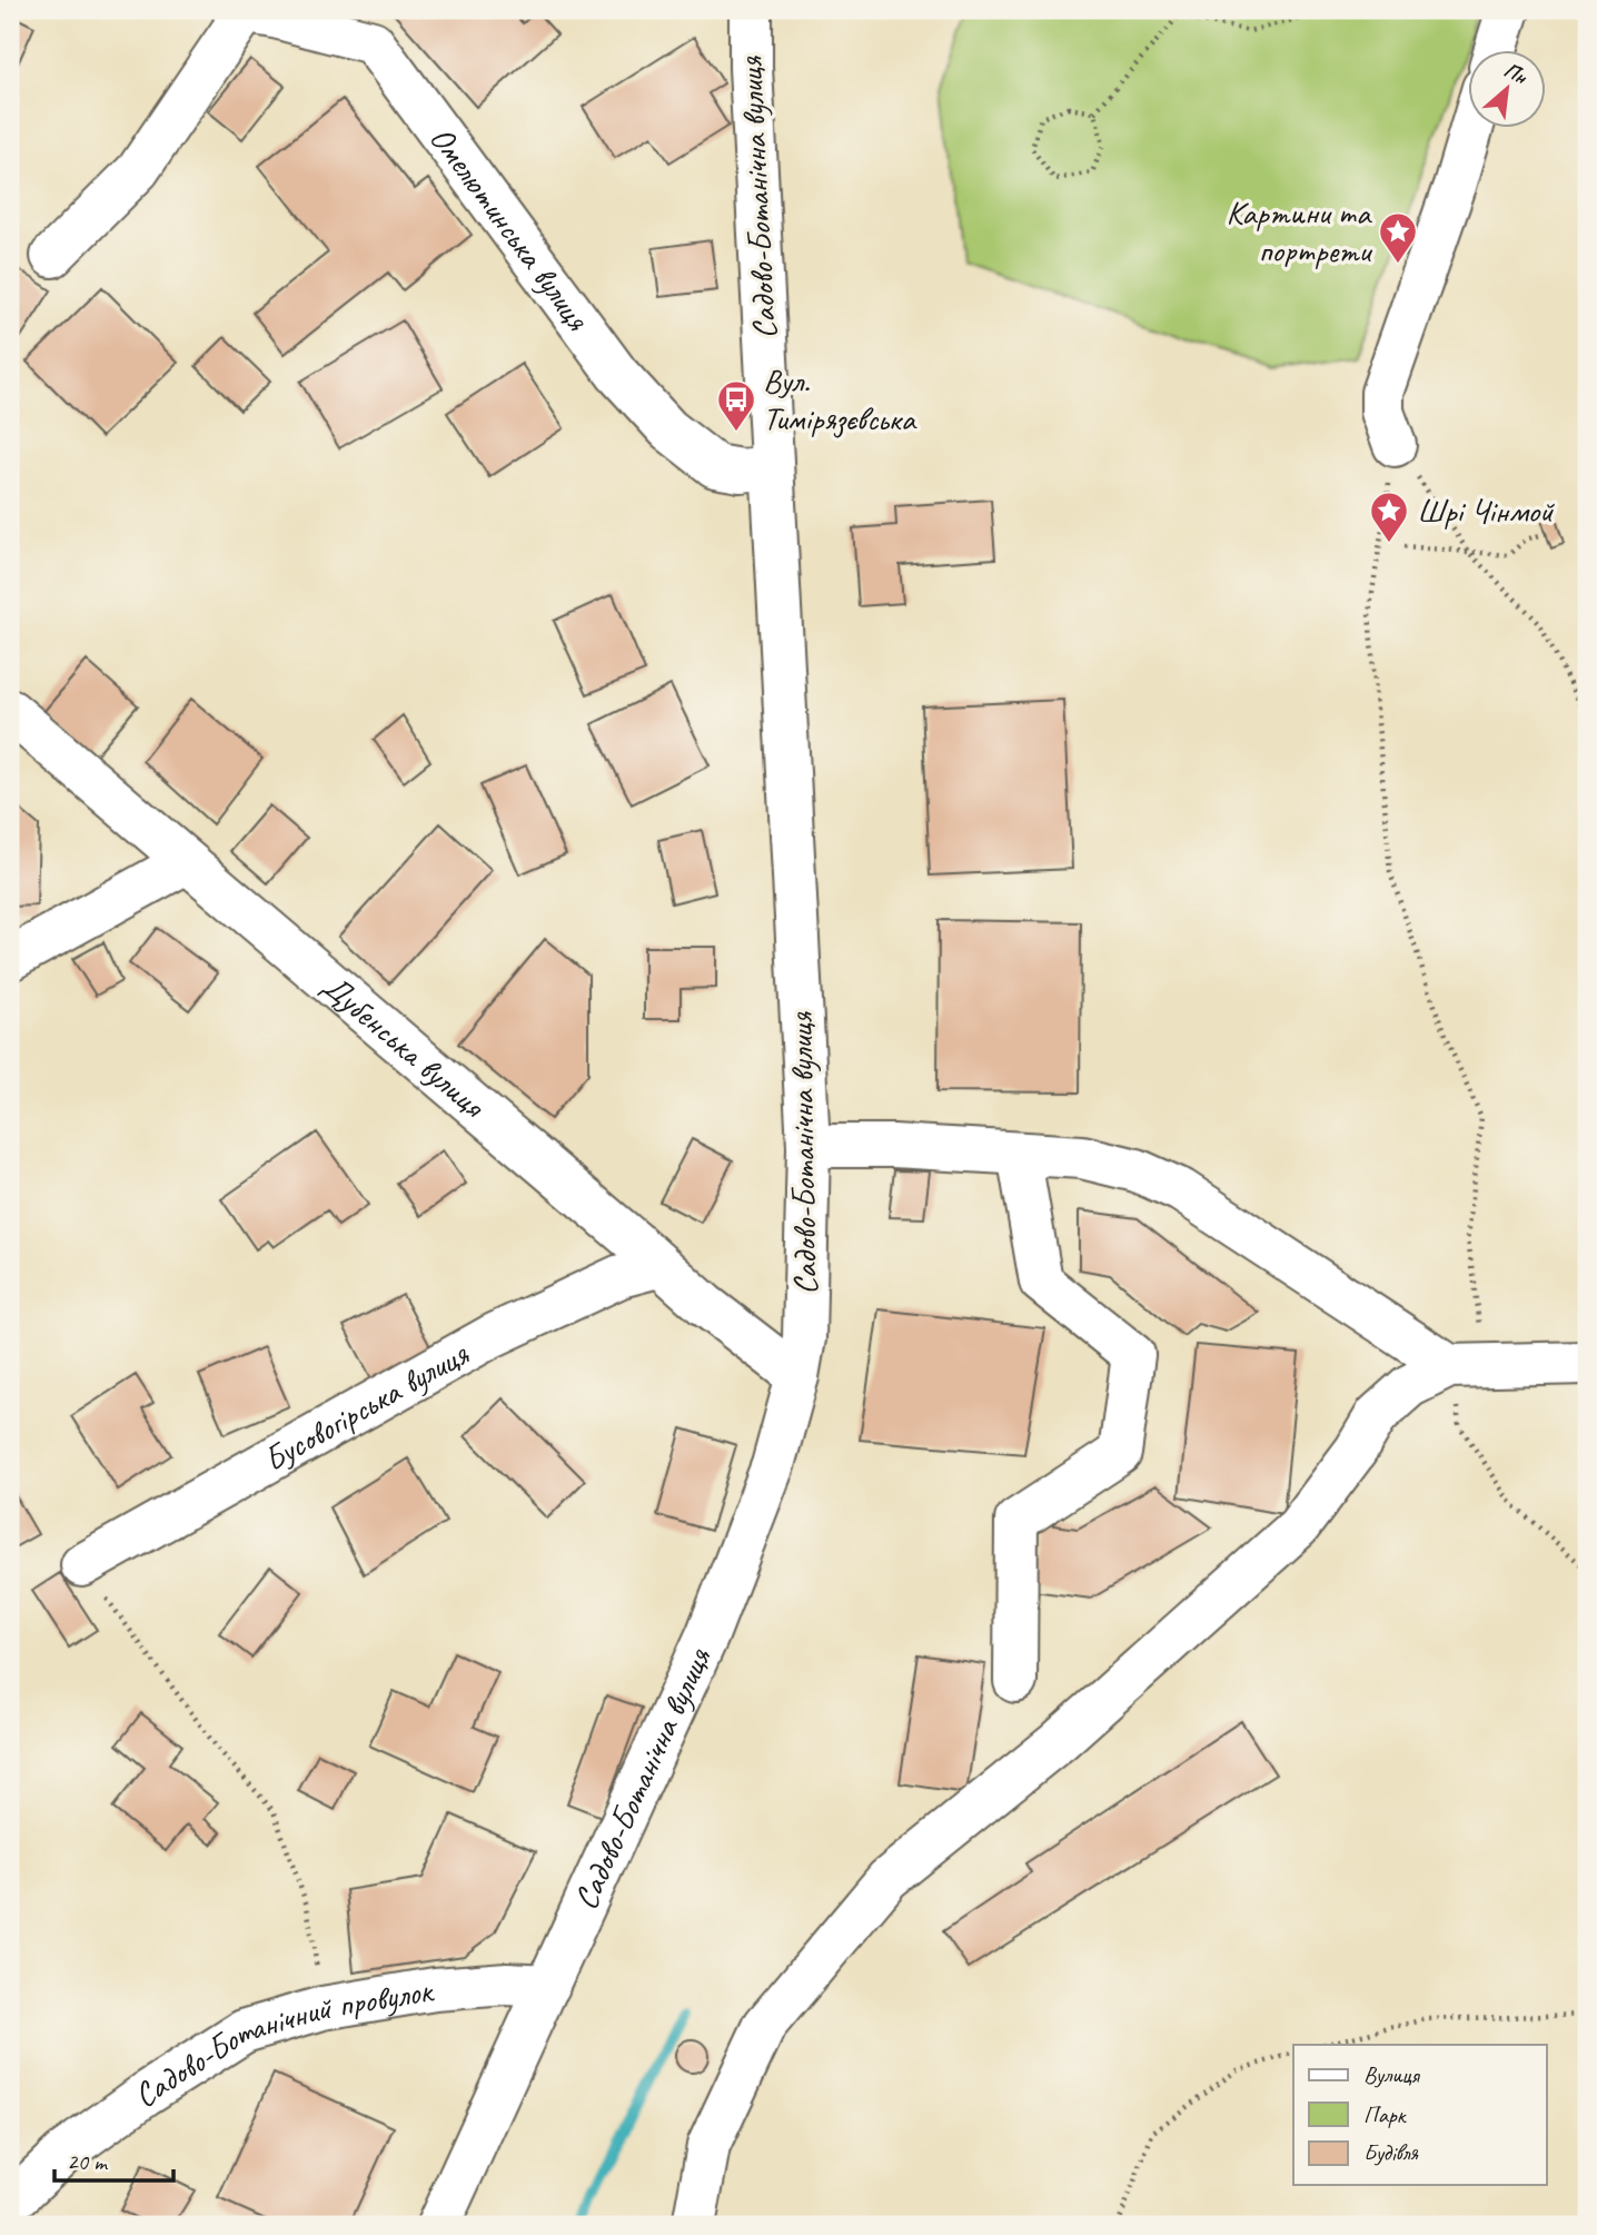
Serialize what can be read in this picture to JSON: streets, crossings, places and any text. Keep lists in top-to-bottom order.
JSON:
{
  "streets": {
    "street": [
      "Садово-Ботанічна вулиця",
      "Омелютинська вулиця",
      "Дубенська вулиця",
      "Бусовогірська вулиця",
      "Садово-Ботанічний провулок"
    ]
  },
  "crossings": [
    ["Садово-Ботанічна вулиця", "Омелютинська вулиця"],
    ["Садово-Ботанічна вулиця", "Дубенська вулиця"],
    ["Садово-Ботанічна вулиця", "Садово-Ботанічний провулок"],
    ["Дубенська вулиця", "Бусовогірська вулиця"]
  ],
  "places": {
    "place": ["Картини та портрети", "Шрі Чінмой"],
    "bus stop": ["Вул. Тимірязєвська"]
  },
  "legend": ["Вулиця", "Парк", "Будівля"],
  "scale_bar": "20 m",
  "north": "top right"
}
